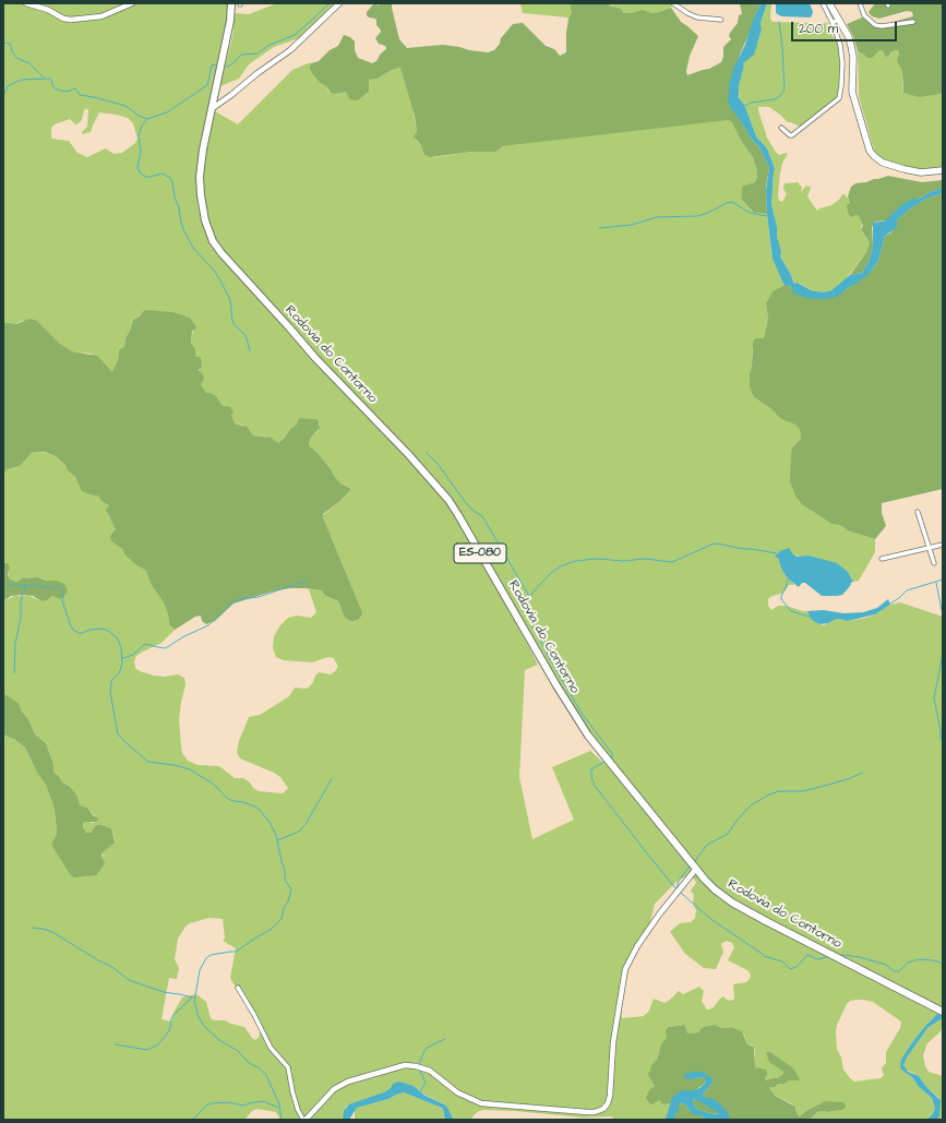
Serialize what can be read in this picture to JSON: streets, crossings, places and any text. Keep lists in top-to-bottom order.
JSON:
{
  "streets": {
    "main road": ["Rodovia do Contorno", "ES-080"]
  },
  "scale_bar": "200 m"
}
